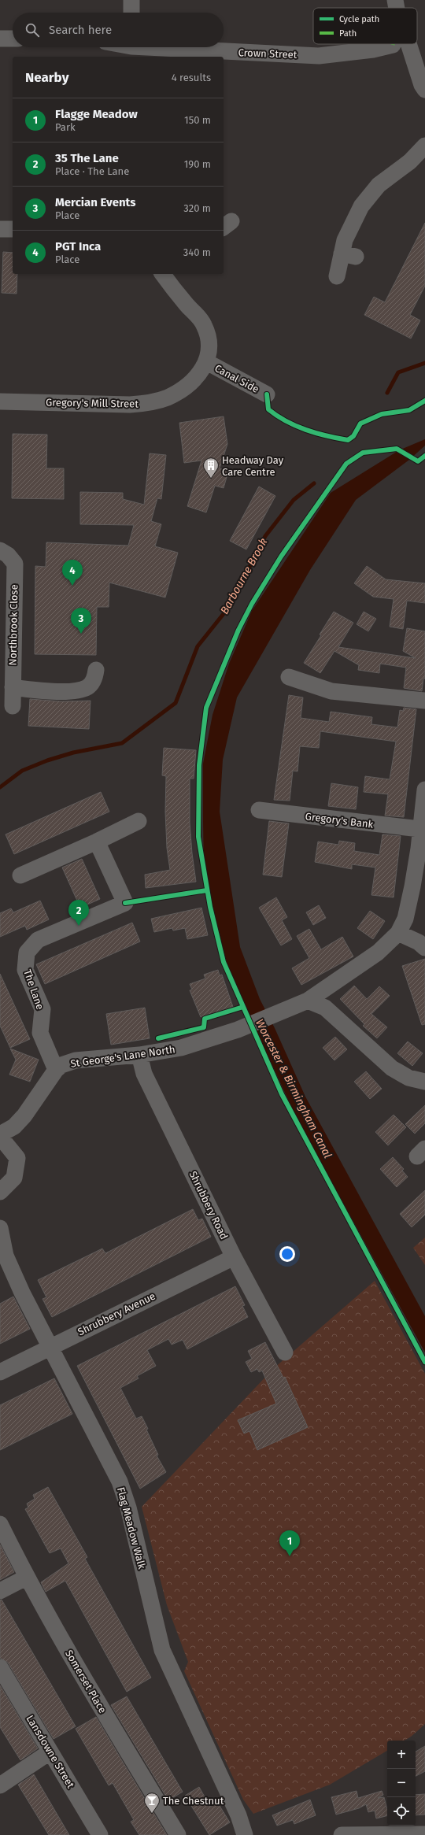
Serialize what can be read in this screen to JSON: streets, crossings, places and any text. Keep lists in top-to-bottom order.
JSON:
{
  "streets": {
    "street": [
      "Crown Street",
      "Canal Side",
      "Gregory's Mill Street",
      "Northbrook Close",
      "Gregory's Bank",
      "The Lane",
      "St George's Lane North",
      "Shrubbery Road",
      "Shrubbery Avenue",
      "Flag Meadow Walk",
      "Somerset Place",
      "Lansdowne Street"
    ]
  },
  "crossings": [
    ["Canal Side", "Gregory's Mill Street"],
    ["The Lane", "St George's Lane North"],
    ["St George's Lane North", "Shrubbery Road"],
    ["Shrubbery Road", "Shrubbery Avenue"],
    ["Shrubbery Avenue", "Flag Meadow Walk"]
  ],
  "water": ["Barbourne Brook", "Worcester & Birmingham Canal"],
  "places": {
    "building": ["Headway Day Care Centre"],
    "bar": ["The Chestnut"]
  },
  "legend": ["Cycle path", "Path"],
  "page": {
    "search": "Search here",
    "heading": ["Nearby", "4 results"],
    "list": [
      {
        "mark": "1",
        "name": "Flagge Meadow",
        "note": "Park",
        "value": "150 m"
      },
      {
        "mark": "2",
        "name": "35 The Lane",
        "note": "Place · The Lane",
        "value": "190 m"
      },
      {
        "mark": "3",
        "name": "Mercian Events",
        "note": "Place",
        "value": "320 m"
      },
      {
        "mark": "4",
        "name": "PGT Inca",
        "note": "Place",
        "value": "340 m"
      }
    ],
    "pins": [
      "4",
      "3",
      "2",
      "1"
    ],
    "map_buttons": ["+", "−"]
  }
}
